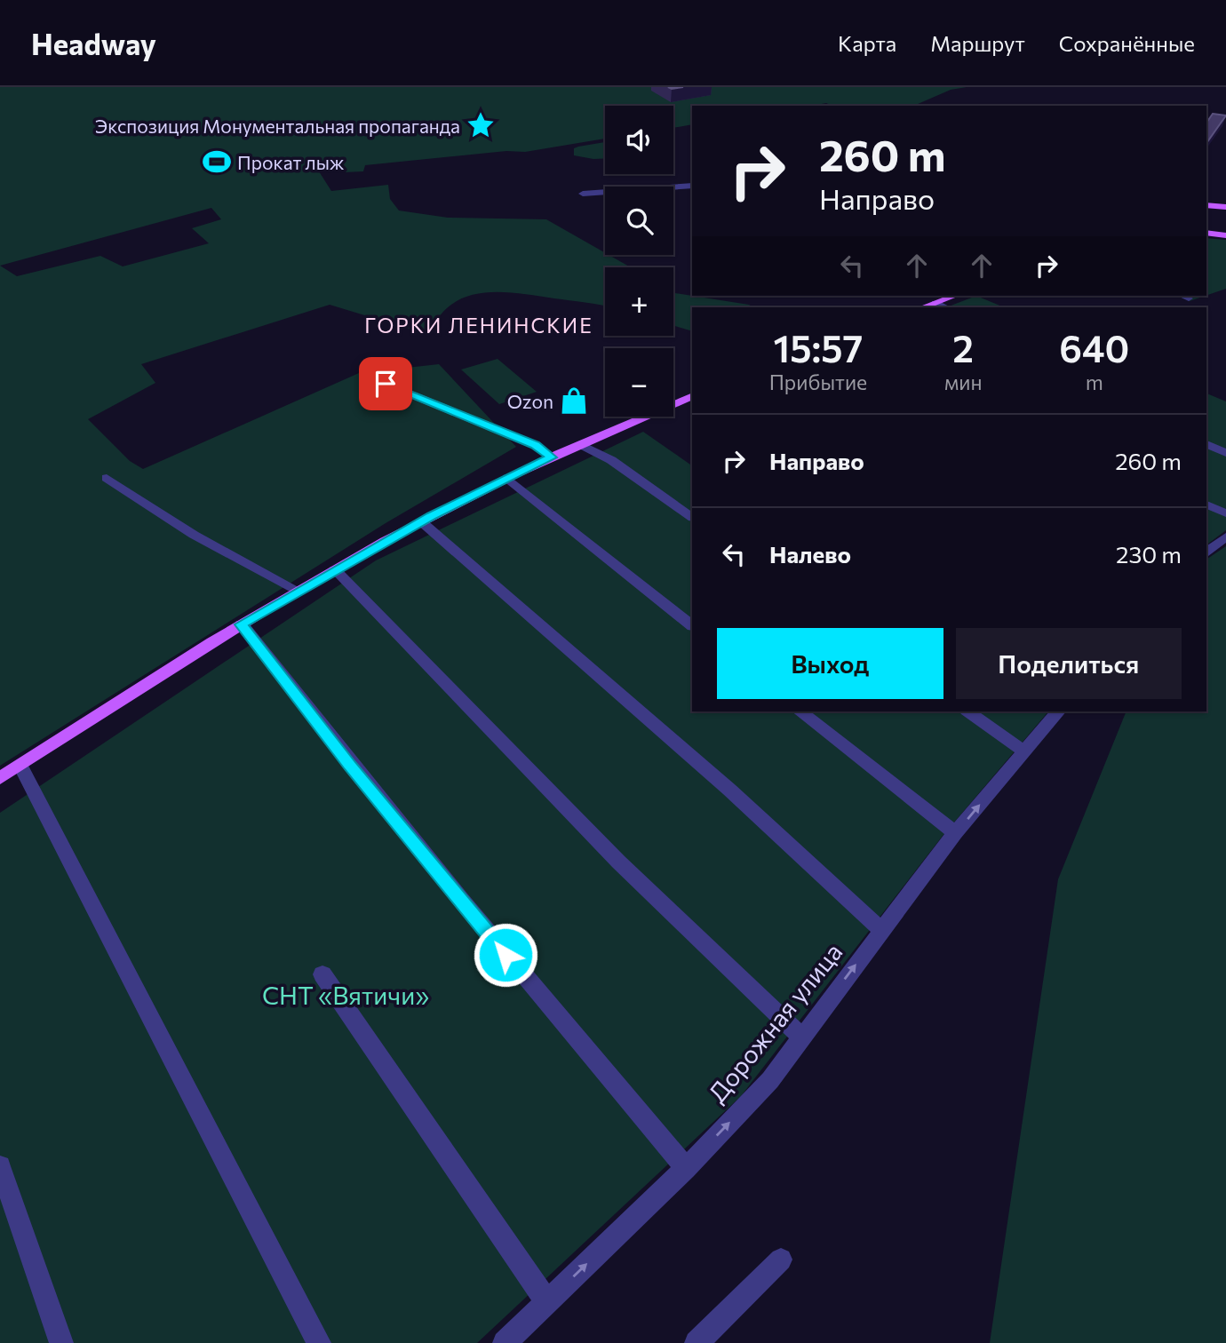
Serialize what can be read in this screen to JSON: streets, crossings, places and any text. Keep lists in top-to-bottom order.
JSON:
{
  "streets": {
    "street": ["Дорожная улица"]
  },
  "one_way": ["Дорожная улица"],
  "districts": ["ГОРКИ ЛЕНИНСКИЕ"],
  "parks": ["СНТ «Вятичи»"],
  "places": {
    "place": ["Экспозиция Монументальная пропаганда"],
    "sports": ["Прокат лыж"],
    "shop": ["Ozon"]
  },
  "page": {
    "header": "Headway",
    "nav": ["Карта", "Маршрут", "Сохранённые"],
    "map_buttons": ["+", "−"],
    "turn": ["260 m", "Направо"],
    "eta": [
      "15:57",
      "Прибытие",
      "2",
      "мин",
      "640",
      "m"
    ],
    "list": [
      {
        "name": "Направо",
        "value": "260 m"
      },
      {
        "name": "Налево",
        "value": "230 m"
      }
    ],
    "buttons": ["Выход", "Поделиться"]
  }
}
